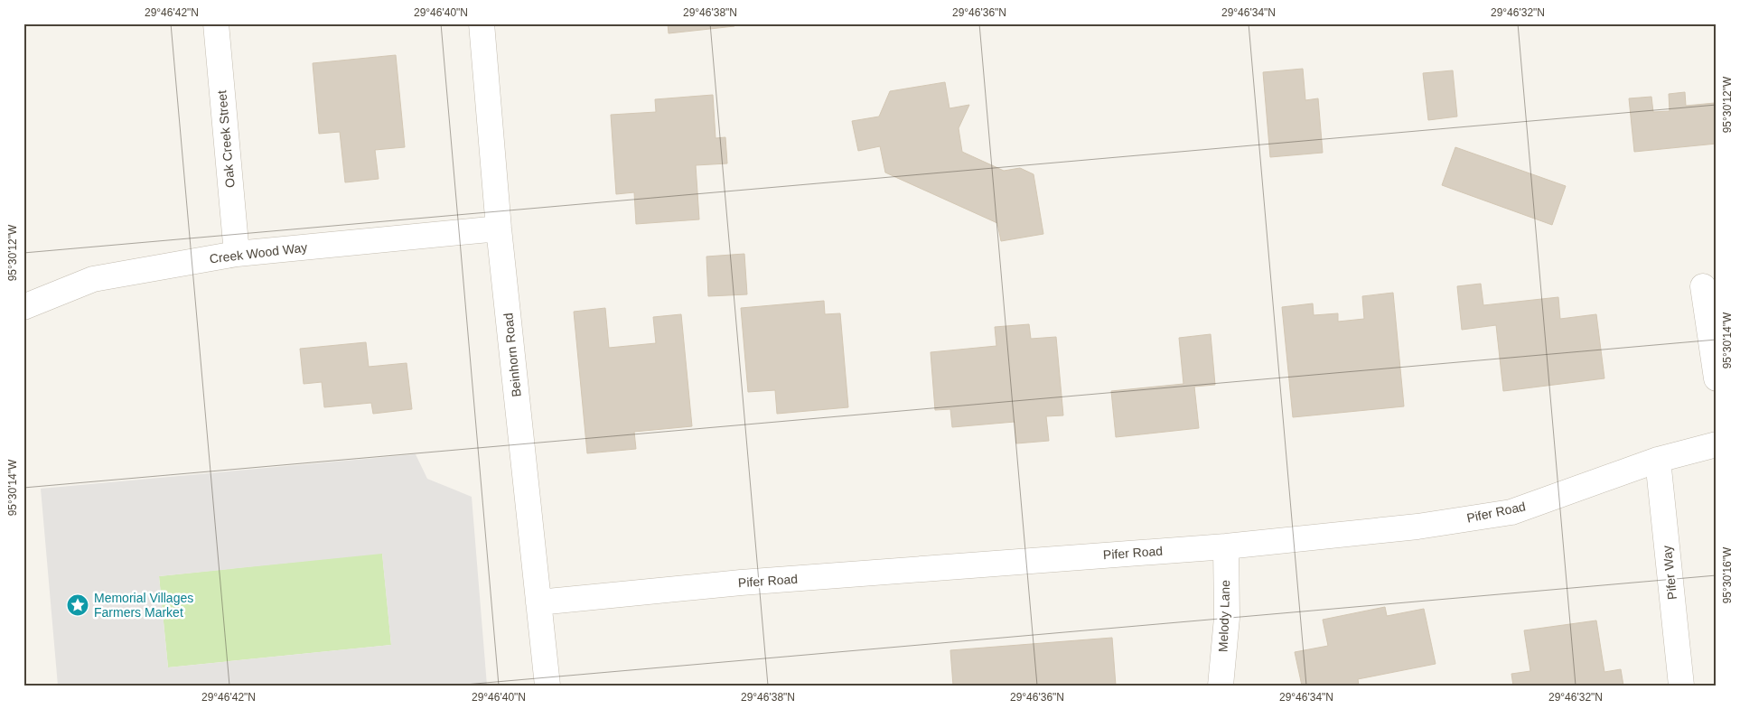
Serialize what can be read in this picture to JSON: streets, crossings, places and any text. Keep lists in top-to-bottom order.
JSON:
{
  "streets": {
    "street": [
      "Oak Creek Street",
      "Creek Wood Way",
      "Beinhorn Road",
      "Pifer Road",
      "Pifer Way",
      "Melody Lane"
    ]
  },
  "crossings": [
    ["Oak Creek Street", "Creek Wood Way"],
    ["Creek Wood Way", "Beinhorn Road"],
    ["Beinhorn Road", "Pifer Road"],
    ["Pifer Road", "Pifer Way"],
    ["Pifer Road", "Melody Lane"]
  ],
  "places": {
    "place": ["Memorial Villages Farmers Market"]
  },
  "coordinates": [
    "29°46'42\"N",
    "29°46'40\"N",
    "29°46'38\"N",
    "29°46'36\"N",
    "29°46'34\"N",
    "29°46'32\"N",
    "95°30'12\"W",
    "95°30'14\"W",
    "95°30'16\"W"
  ]
}
